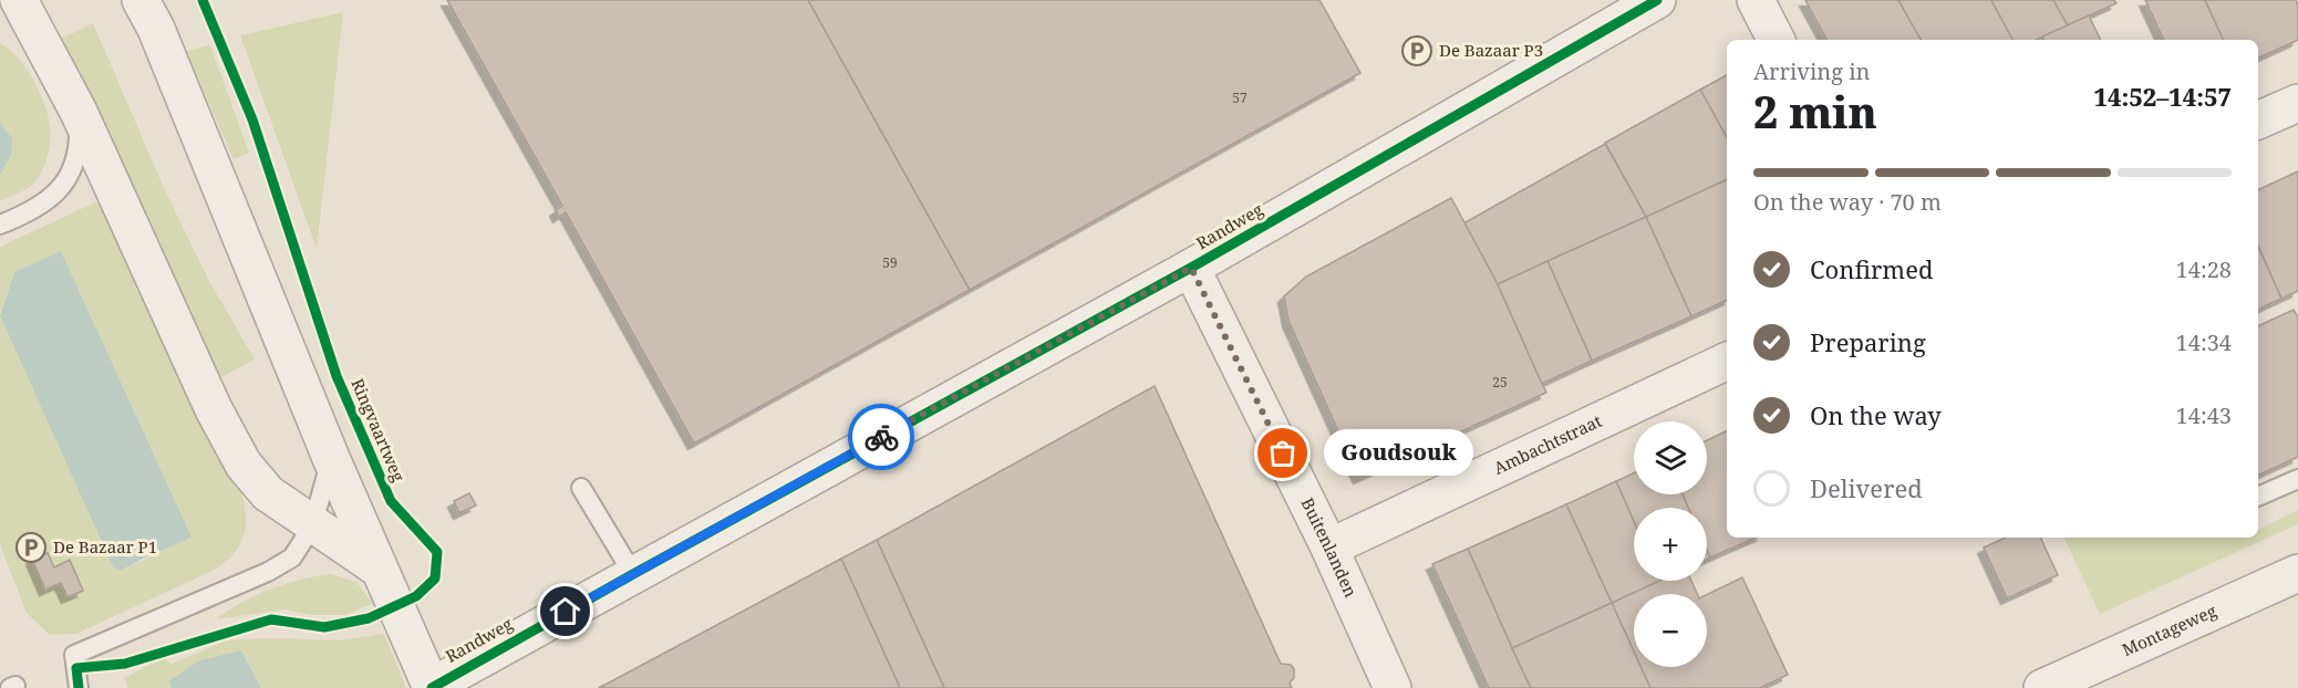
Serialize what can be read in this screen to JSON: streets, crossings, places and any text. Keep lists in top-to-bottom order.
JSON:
{
  "streets": {
    "street": [
      "Randweg",
      "Ambachtstraat",
      "Buitenlanden",
      "Montageweg"
    ],
    "cycle path": ["Ringvaartweg"]
  },
  "crossings": [
    ["Randweg", "Buitenlanden"],
    ["Ambachtstraat", "Buitenlanden"]
  ],
  "places": {
    "parking": ["De Bazaar P3", "De Bazaar P1"],
    "other": ["Goudsouk"]
  },
  "house_numbers": ["57", "59", "25"],
  "page": {
    "heading": ["2 min", "Arriving in", "14:52–14:57"],
    "bar": "On the way · 70 m",
    "list": [
      ["Confirmed", "14:28"],
      ["Preparing", "14:34"],
      ["On the way", "14:43"],
      "Delivered"
    ],
    "map_buttons": ["+", "−"],
    "bubble": "Goudsouk"
  }
}
